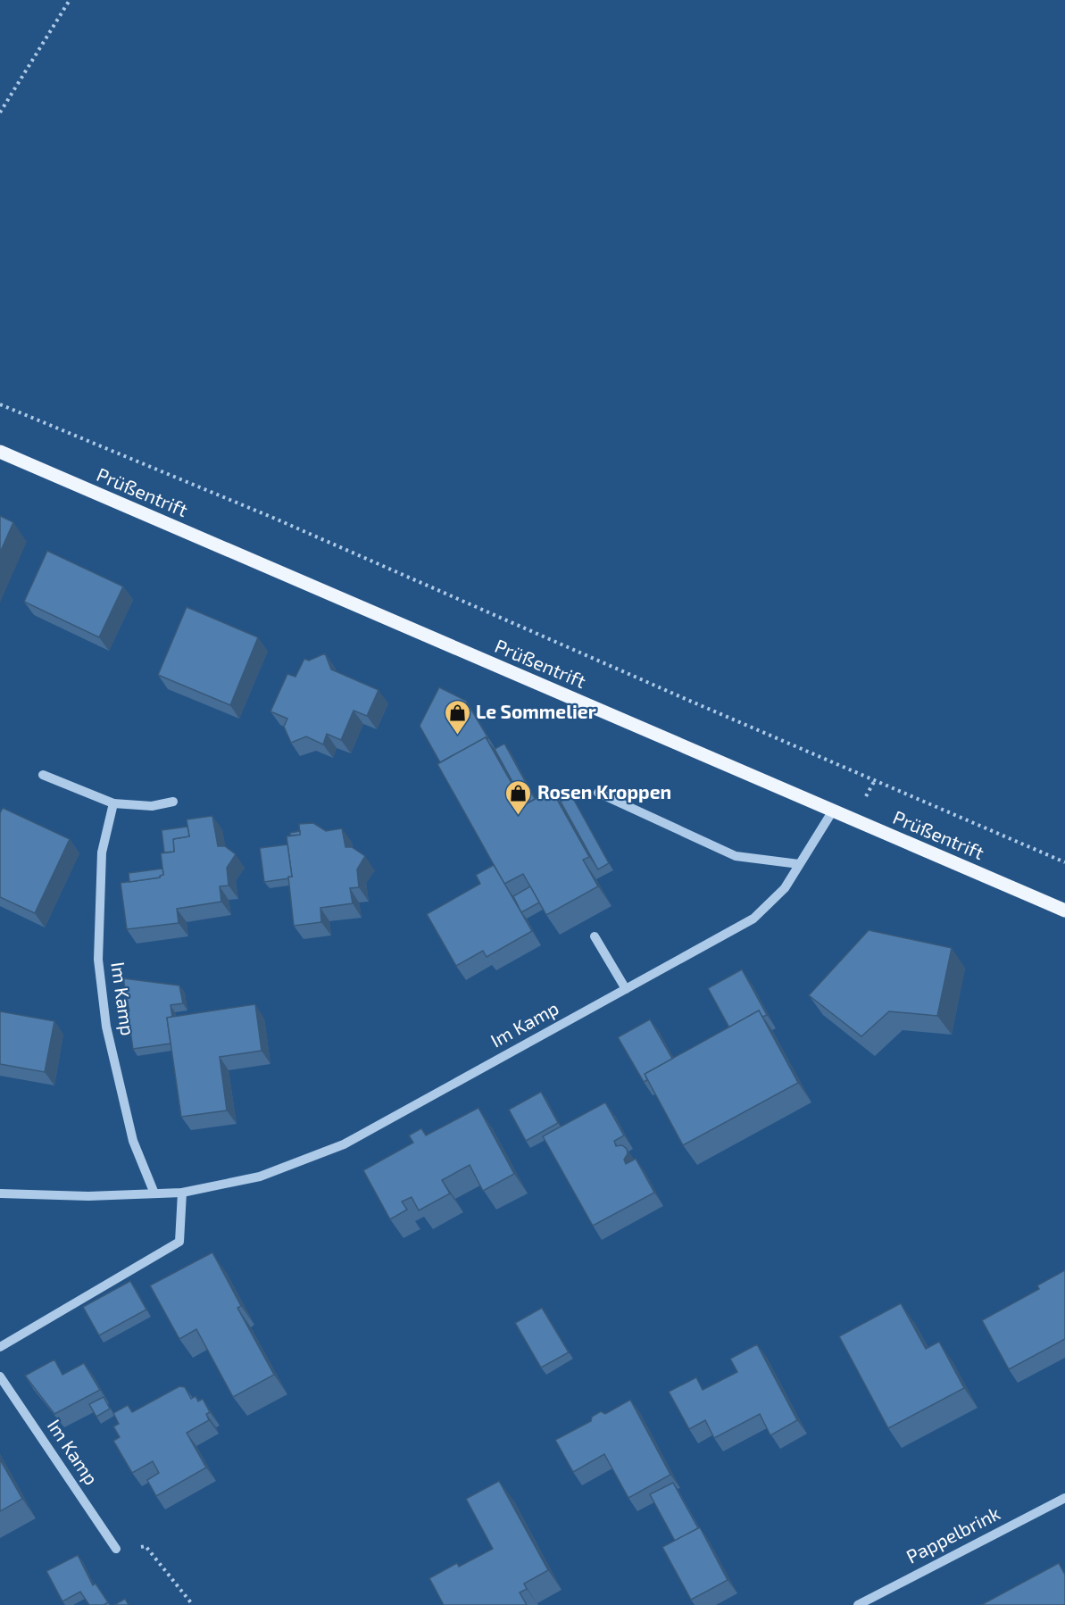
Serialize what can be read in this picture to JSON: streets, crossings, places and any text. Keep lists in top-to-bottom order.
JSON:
{
  "streets": {
    "main road": ["Prüßentrift"],
    "street": ["Im Kamp", "Pappelbrink"]
  },
  "crossings": [
    ["Prüßentrift", "Im Kamp"]
  ],
  "places": {
    "shop": ["Le Sommelier", "Rosen Kroppen"]
  }
}
